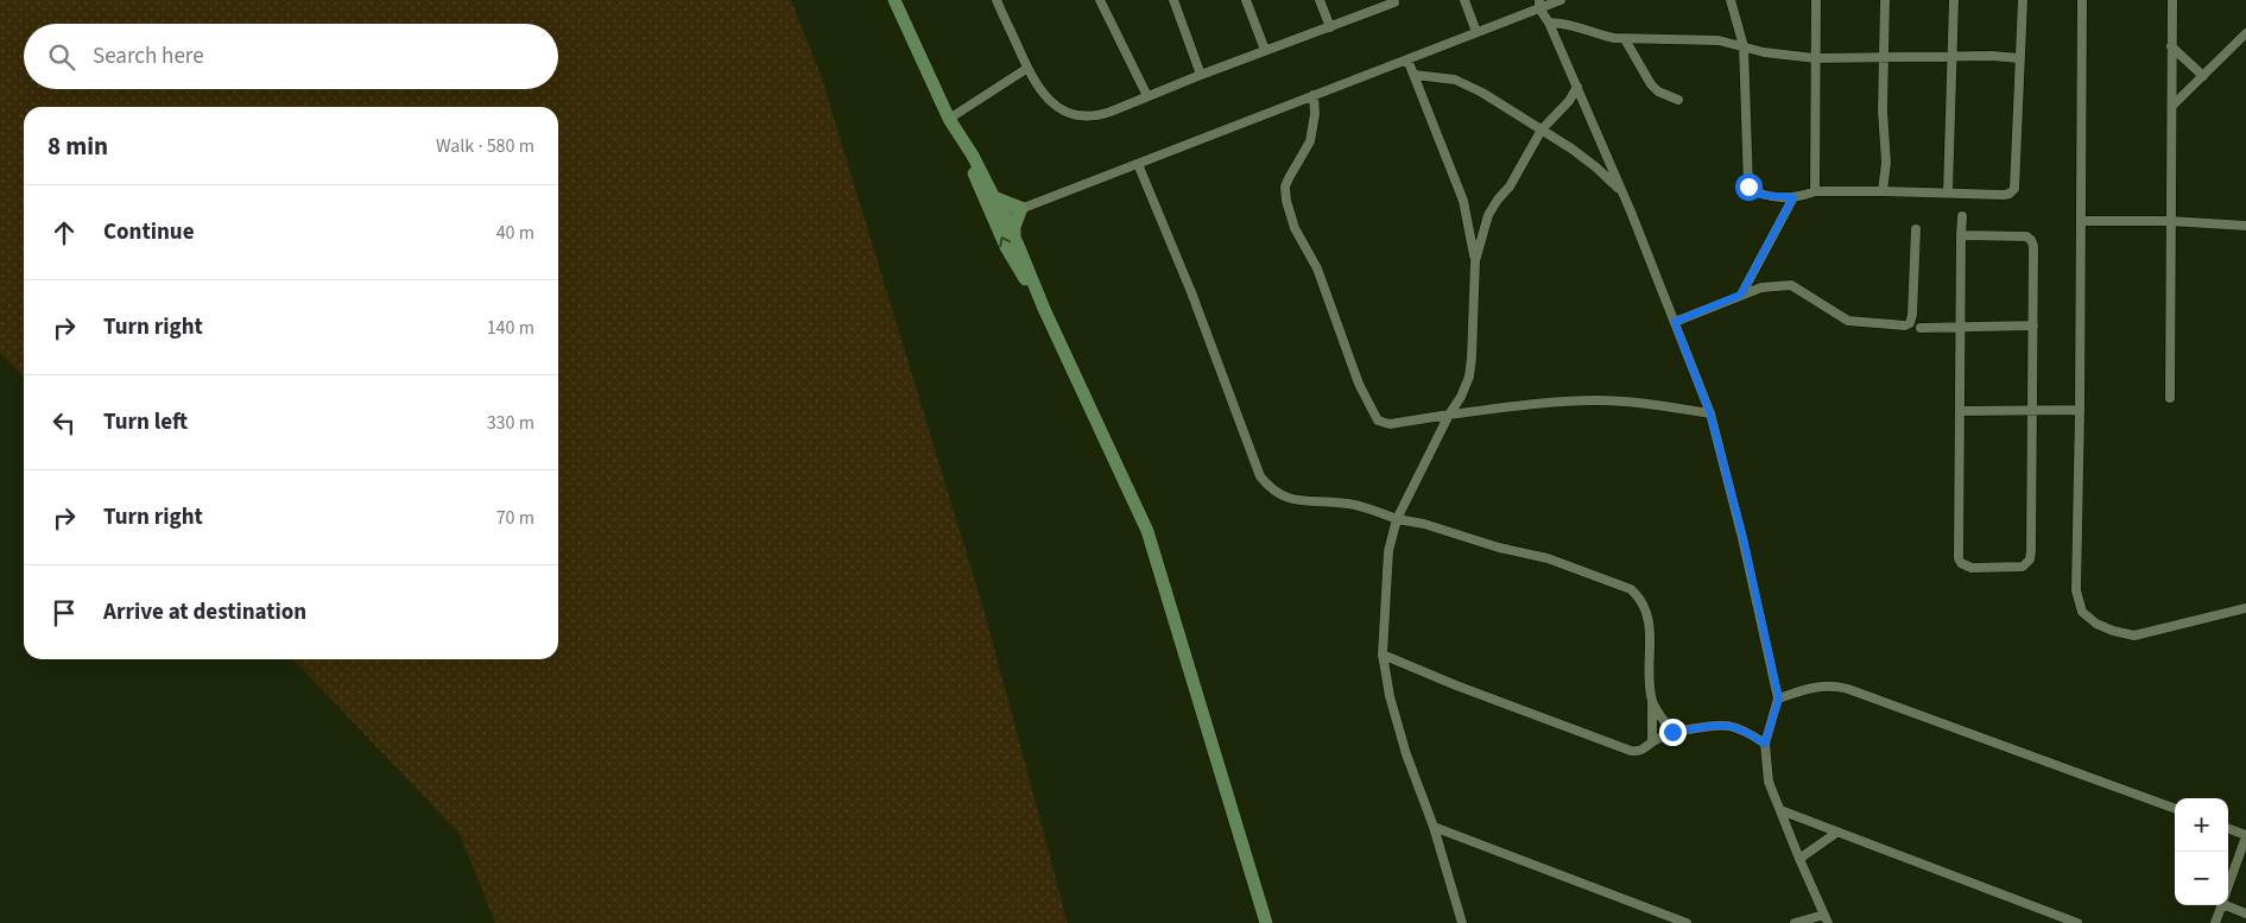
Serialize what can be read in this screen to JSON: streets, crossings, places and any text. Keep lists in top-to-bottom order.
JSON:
{
  "page": {
    "search": "Search here",
    "heading": ["8 min", "Walk · 580 m"],
    "list": [
      ["Continue", "40 m"],
      ["Turn right", "140 m"],
      ["Turn left", "330 m"],
      ["Turn right", "70 m"],
      "Arrive at destination"
    ],
    "map_buttons": ["+", "−"]
  }
}
